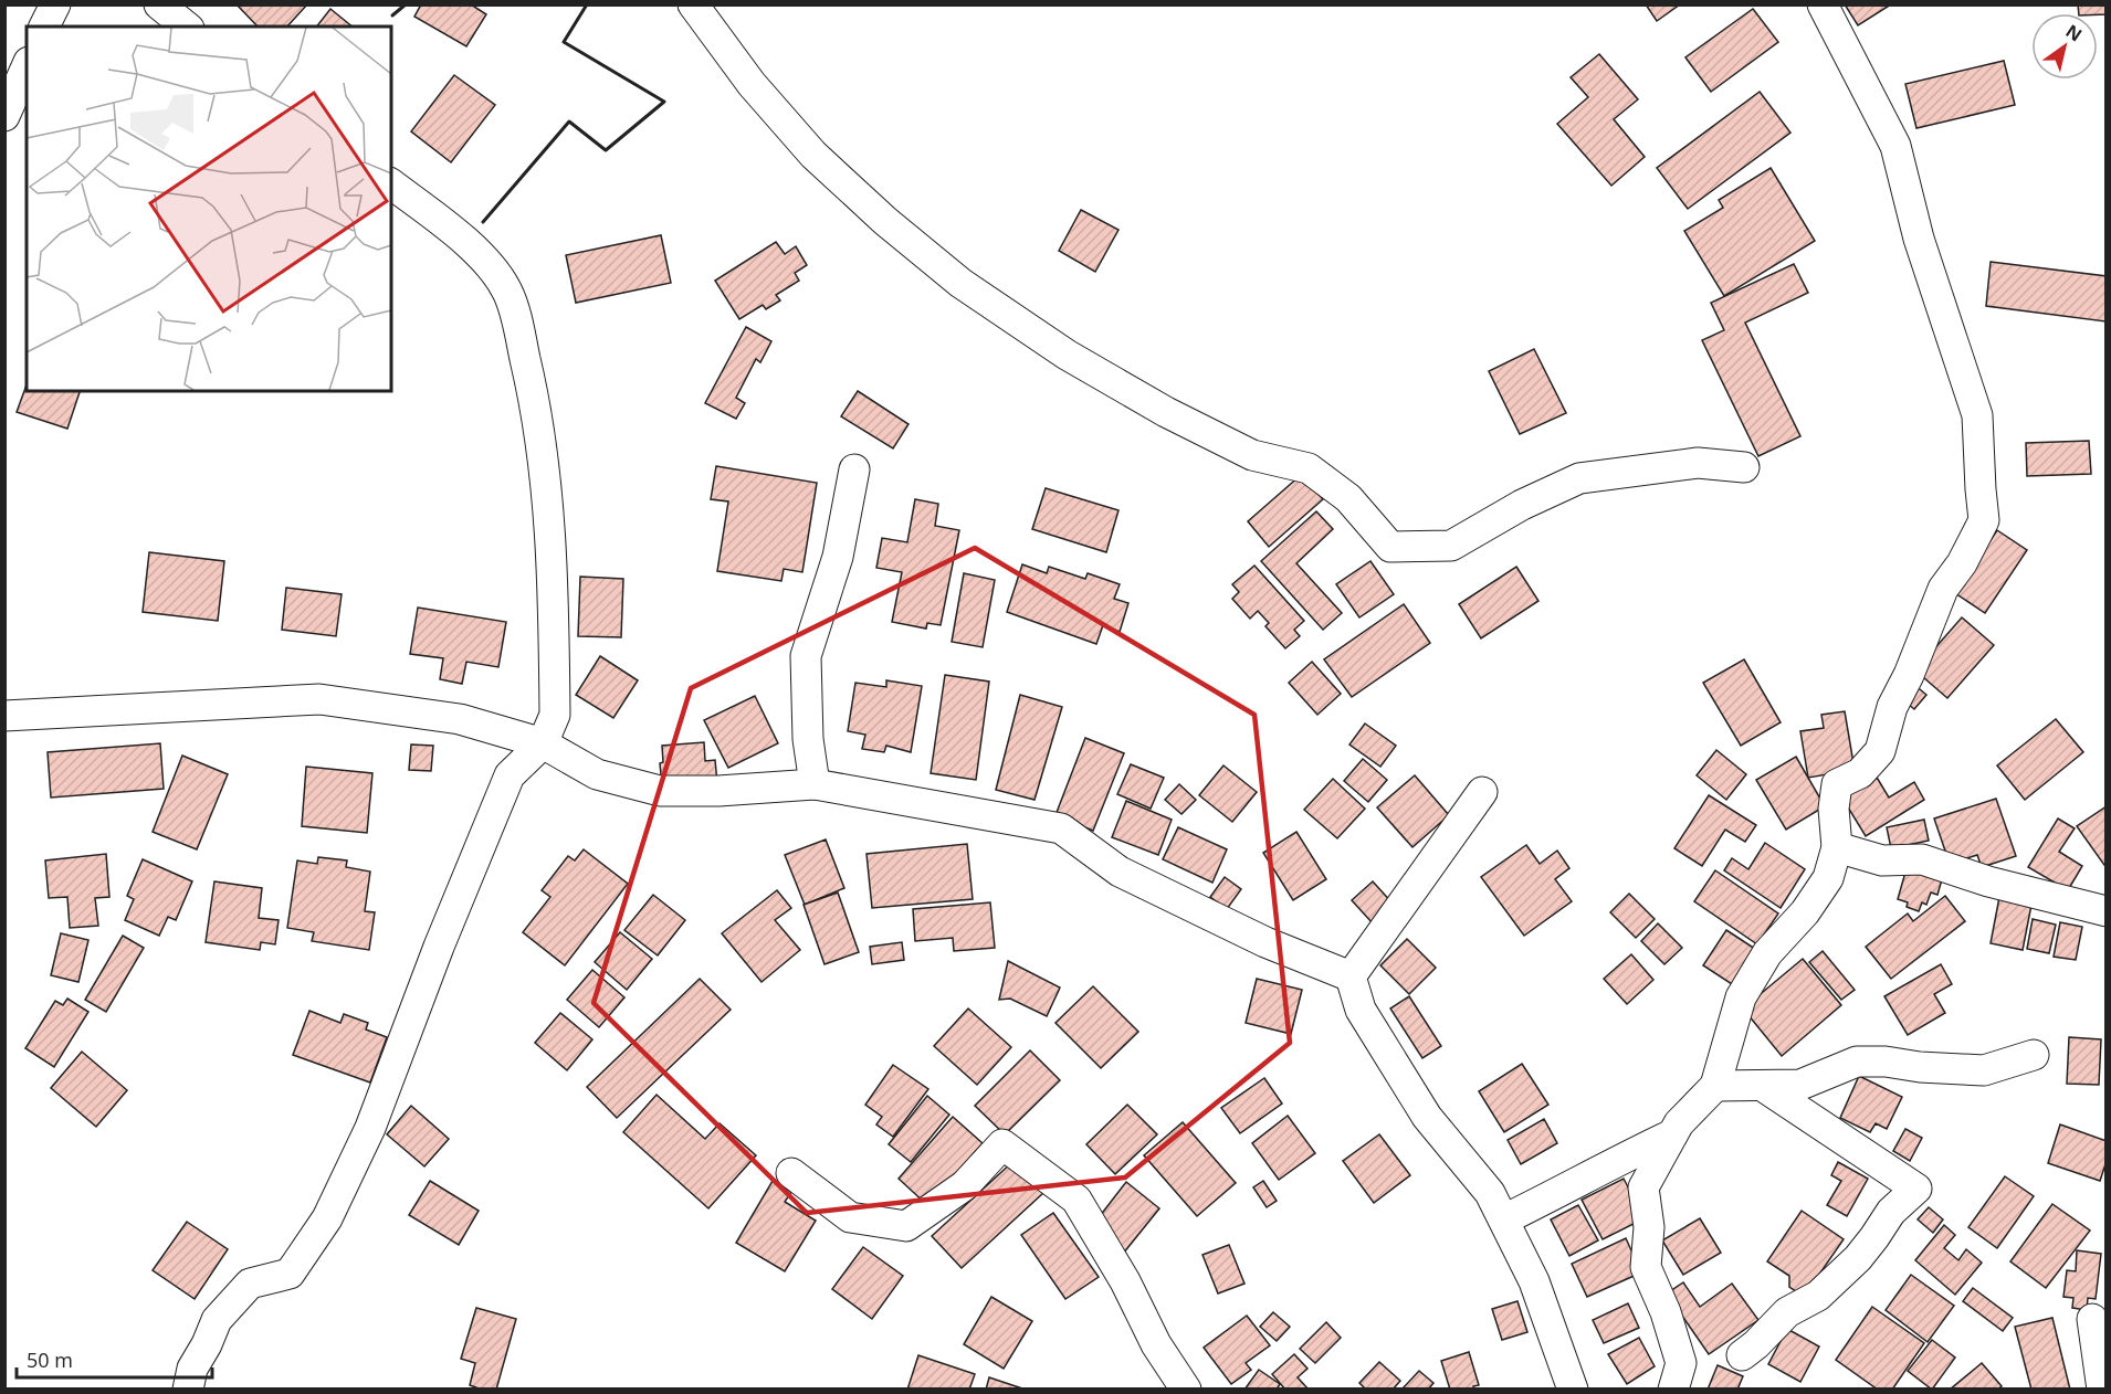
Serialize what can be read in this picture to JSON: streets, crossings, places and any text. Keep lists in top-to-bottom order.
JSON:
{
  "scale_bar": "50 m",
  "north": "top right"
}
